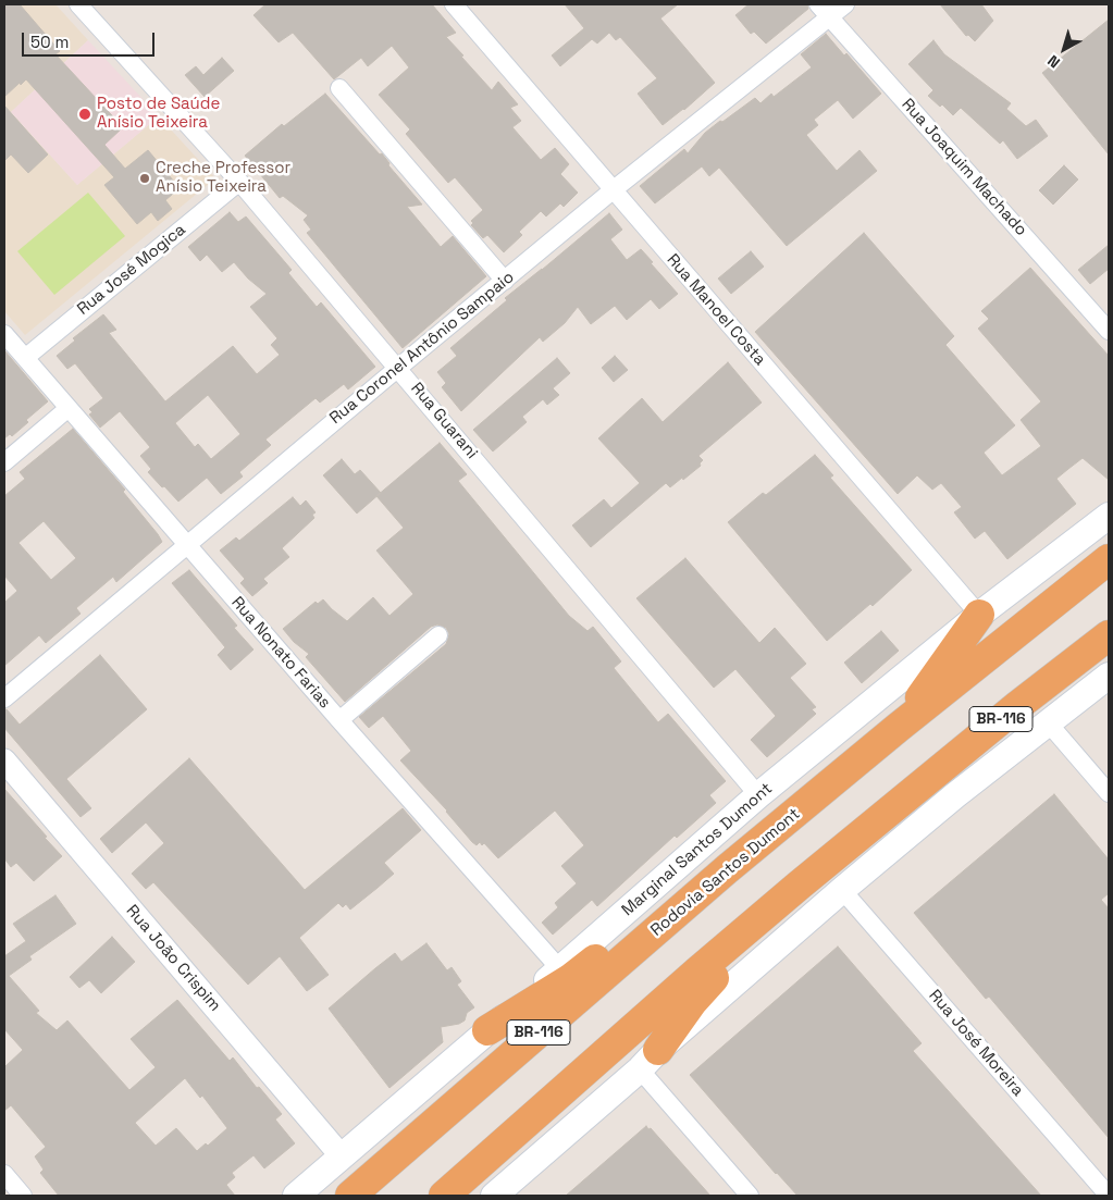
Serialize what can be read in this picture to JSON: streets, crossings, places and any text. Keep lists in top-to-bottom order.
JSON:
{
  "streets": {
    "highway": ["BR-116", "Rodovia Santos Dumont"],
    "main road": ["Marginal Santos Dumont"],
    "street": [
      "Rua Joaquim Machado",
      "Rua José Mogica",
      "Rua Manoel Costa",
      "Rua Coronel Antônio Sampaio",
      "Rua Guarani",
      "Rua Nonato Farias",
      "Rua João Crispim",
      "Rua José Moreira"
    ]
  },
  "crossings": [
    ["Rua Joaquim Machado", "Rua Coronel Antônio Sampaio"],
    ["Rua José Mogica", "Rua Guarani"],
    ["Rua José Mogica", "Rua Nonato Farias"],
    ["Rua Manoel Costa", "Rua Coronel Antônio Sampaio"],
    ["Rua Manoel Costa", "Marginal Santos Dumont"],
    ["Rua Coronel Antônio Sampaio", "Rua Guarani"],
    ["Rua Coronel Antônio Sampaio", "Rua Nonato Farias"],
    ["Rua Guarani", "Marginal Santos Dumont"],
    ["Rua Nonato Farias", "Marginal Santos Dumont"],
    ["BR-116", "Rua José Moreira"],
    ["Marginal Santos Dumont", "Rua João Crispim"]
  ],
  "places": ["Posto de Saúde Anísio Teixeira", "Creche Professor Anísio Teixeira"],
  "scale_bar": "50 m",
  "north": "bottom left"
}
